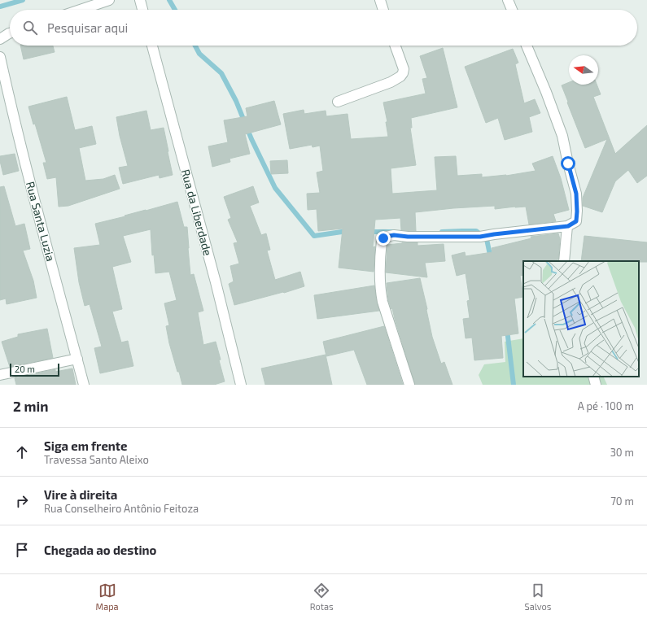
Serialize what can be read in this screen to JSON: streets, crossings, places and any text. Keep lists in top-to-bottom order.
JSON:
{
  "streets": {
    "street": ["Rua da Liberdade", "Rua Santa Luzia"]
  },
  "scale_bar": "20 m",
  "north": "left",
  "page": {
    "search": "Pesquisar aqui",
    "scale": "20 m",
    "heading": ["2 min", "A pé · 100 m"],
    "list": [
      ["Siga em frente", "Travessa Santo Aleixo", "30 m"],
      ["Vire à direita", "Rua Conselheiro Antônio Feitoza", "70 m"],
      "Chegada ao destino"
    ],
    "nav": ["Mapa", "Rotas", "Salvos"]
  }
}
